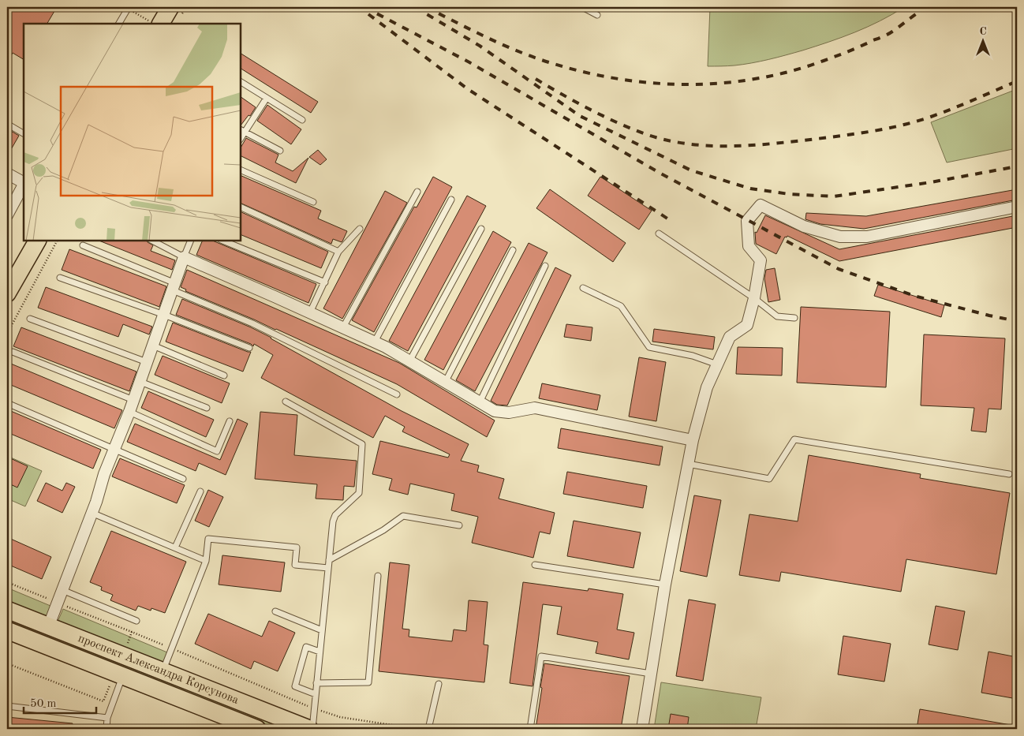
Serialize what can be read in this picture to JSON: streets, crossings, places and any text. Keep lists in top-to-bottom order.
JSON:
{
  "streets": {
    "main road": ["проспект Александра Корсунова"]
  },
  "scale_bar": "50 m",
  "north": "top"
}
